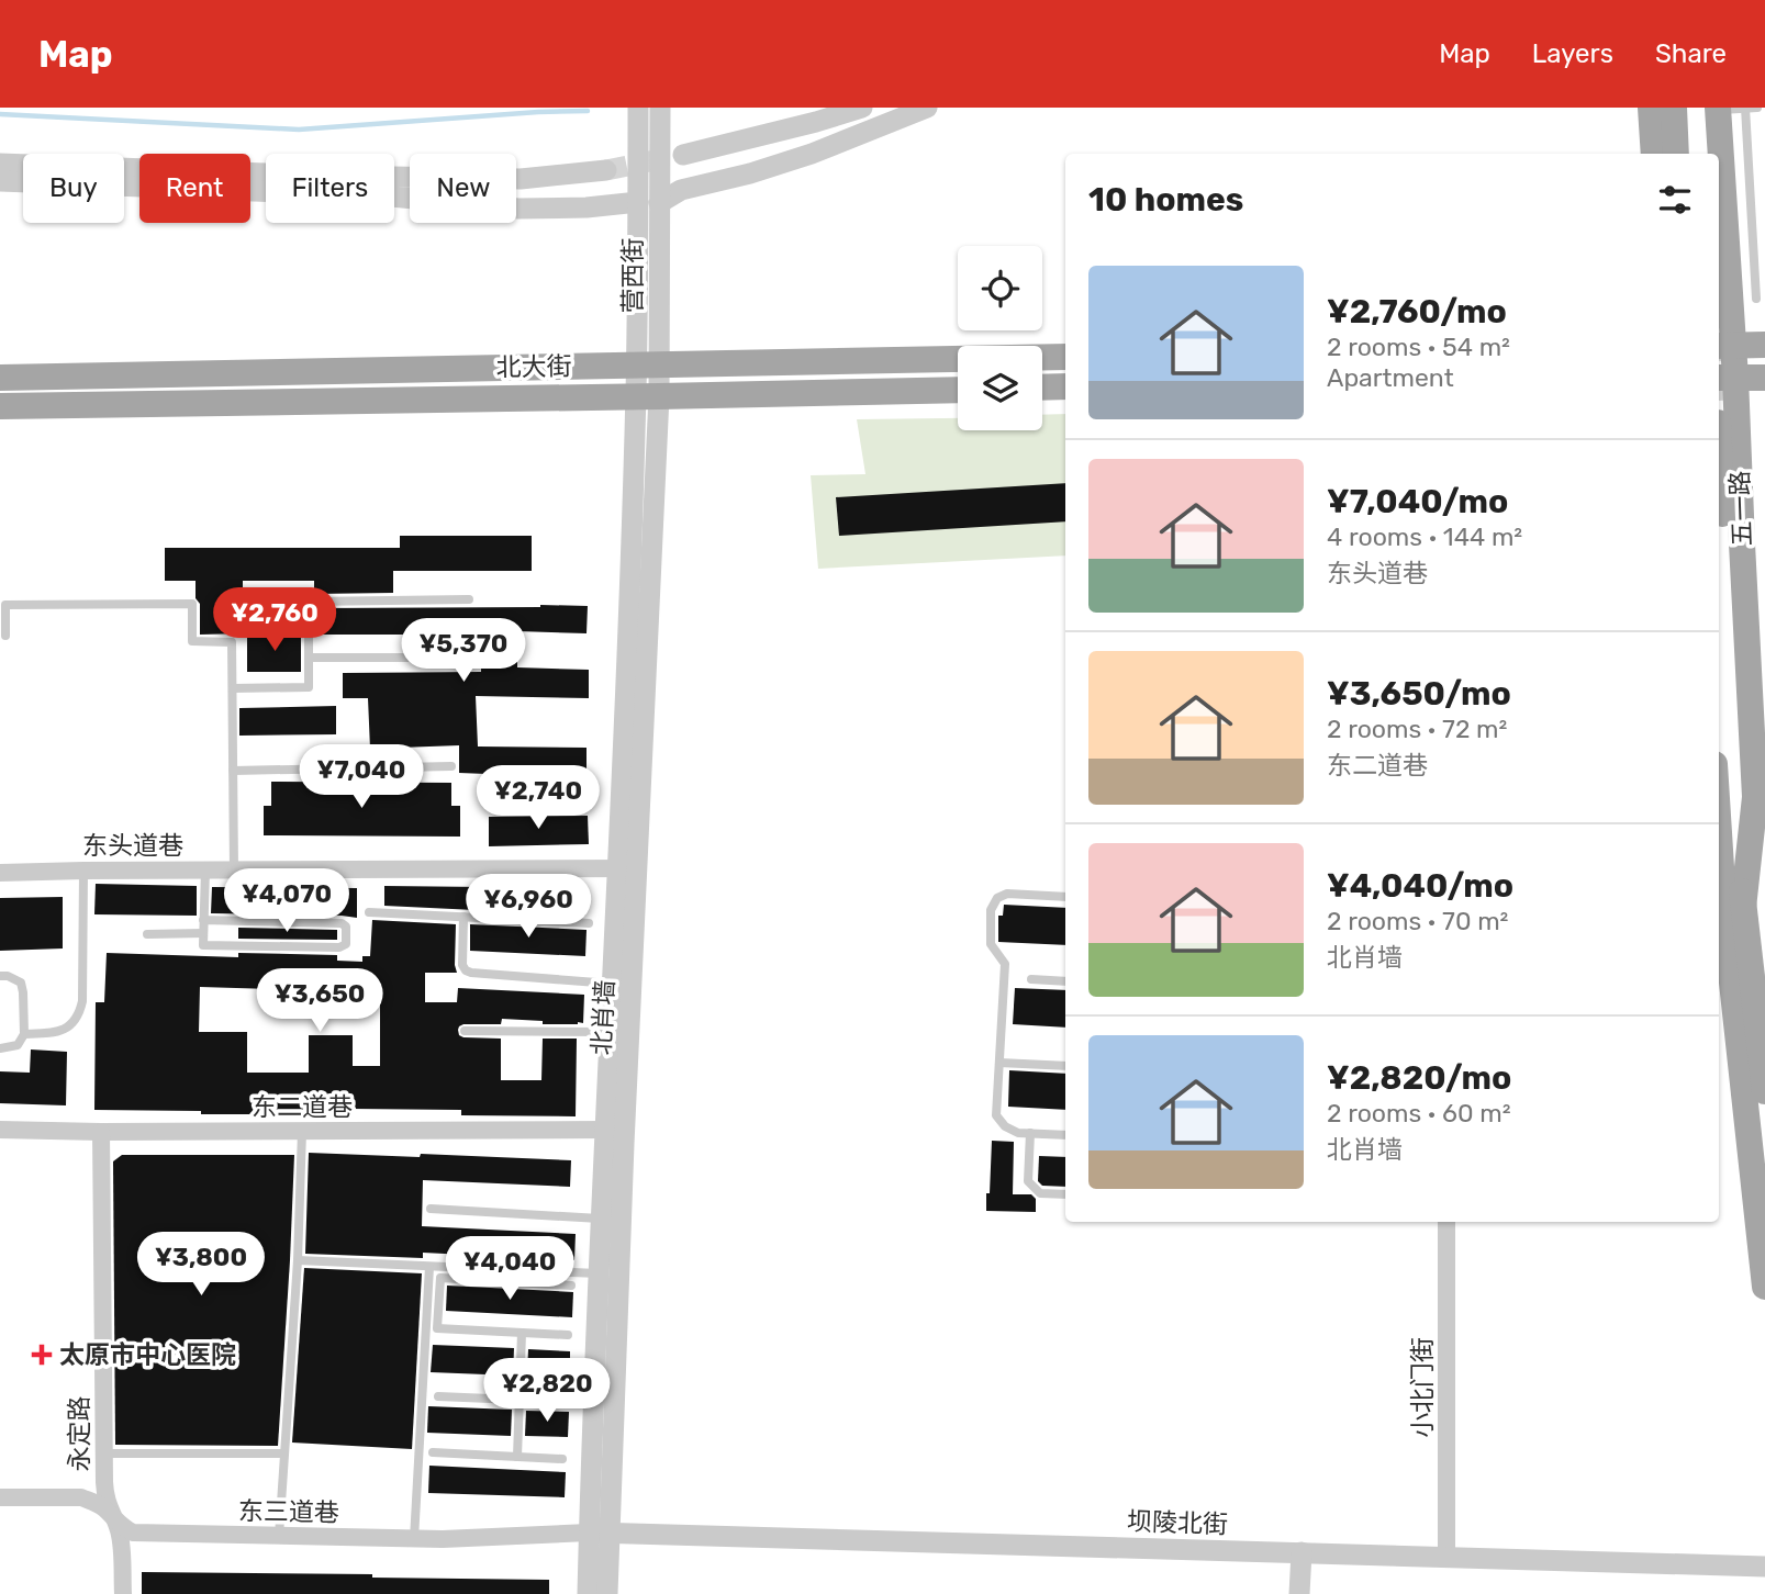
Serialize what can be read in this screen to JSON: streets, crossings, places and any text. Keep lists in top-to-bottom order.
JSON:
{
  "streets": {
    "main road": ["北大街", "五一路"],
    "street": [
      "营西街",
      "东头道巷",
      "北肖墙",
      "东二道巷",
      "小北门街",
      "永定路",
      "东三道巷",
      "坝陵北街"
    ]
  },
  "crossings": [
    ["营西街", "北大街"],
    ["营西街", "北肖墙"],
    ["东头道巷", "北肖墙"],
    ["北肖墙", "东三道巷"],
    ["北肖墙", "坝陵北街"],
    ["东二道巷", "永定路"],
    ["小北门街", "坝陵北街"],
    ["永定路", "东三道巷"],
    ["东三道巷", "坝陵北街"]
  ],
  "places": {
    "health": ["太原市中心医院"]
  },
  "page": {
    "header": "Map",
    "nav": ["Map", "Layers", "Share"],
    "chip": [
      "Buy",
      "Rent",
      "Filters",
      "New"
    ],
    "heading": "10 homes",
    "list": [
      {
        "name": "¥2,760/mo",
        "note": "2 rooms · 54 m² · Apartment"
      },
      {
        "name": "¥7,040/mo",
        "note": "4 rooms · 144 m² · 东头道巷"
      },
      {
        "name": "¥3,650/mo",
        "note": "2 rooms · 72 m² · 东二道巷"
      },
      {
        "name": "¥4,040/mo",
        "note": "2 rooms · 70 m² · 北肖墙"
      },
      {
        "name": "¥2,820/mo",
        "note": "2 rooms · 60 m² · 北肖墙"
      }
    ],
    "price": [
      "¥2,760",
      "¥5,370",
      "¥7,040",
      "¥2,740",
      "¥4,070",
      "¥6,960",
      "¥3,650",
      "¥3,800",
      "¥4,040",
      "¥2,820"
    ]
  }
}
